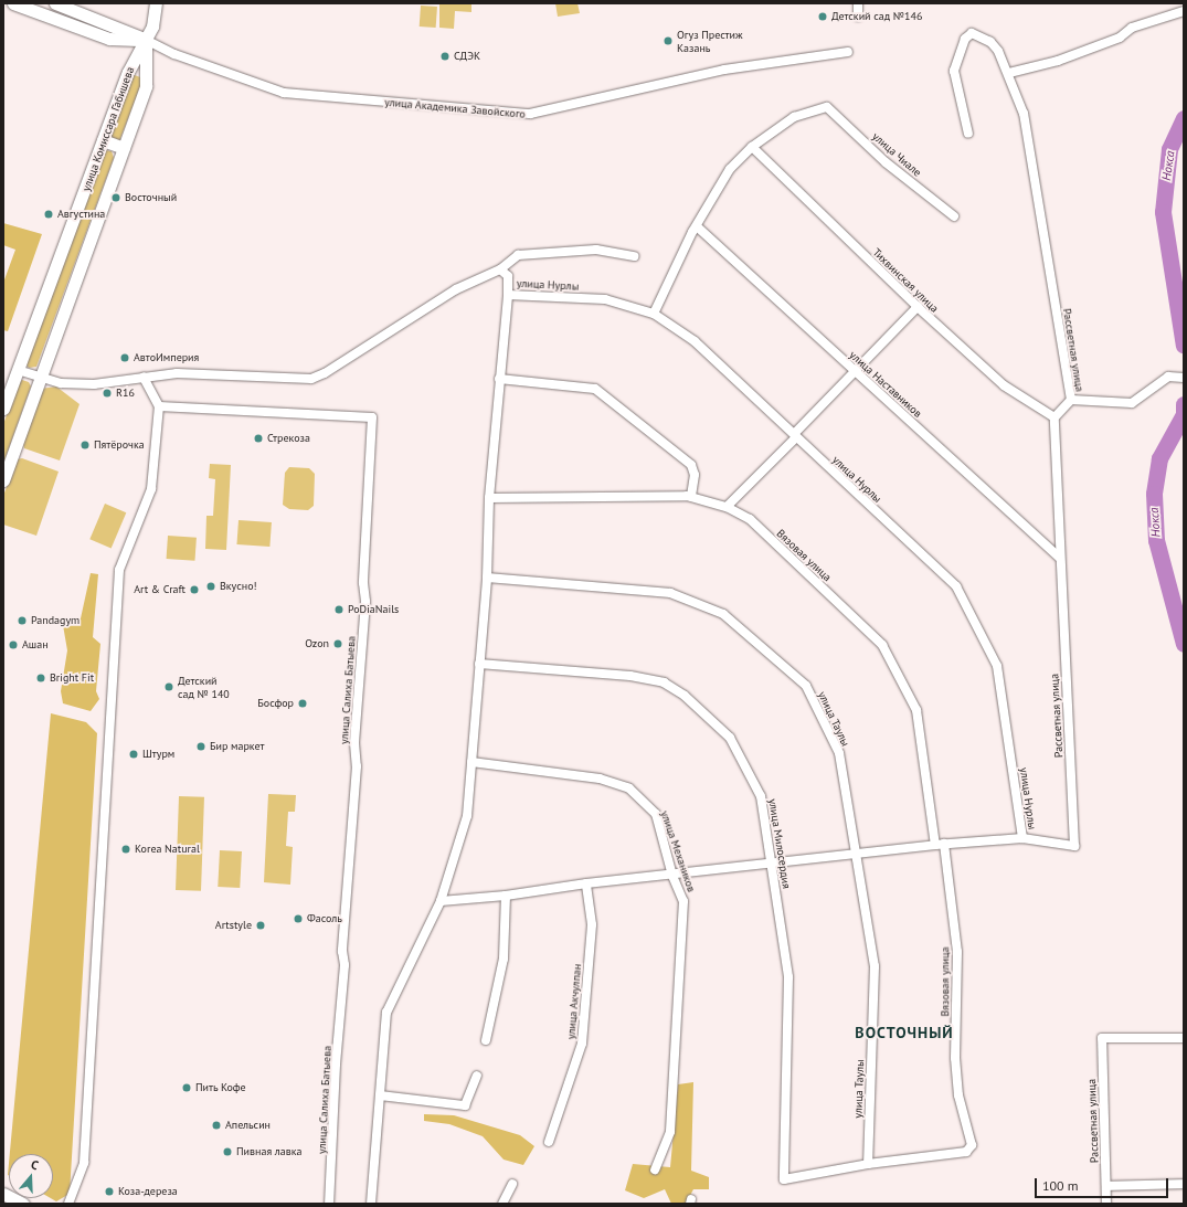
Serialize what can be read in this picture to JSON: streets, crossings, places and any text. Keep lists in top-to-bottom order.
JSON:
{
  "streets": {
    "street": [
      "улица Академика Завойского",
      "улица Комиссара Габишева",
      "улица Чиале",
      "Тихвинская улица",
      "улица Нурлы",
      "Рассветная улица",
      "улица Наставников",
      "Вязовая улица",
      "улица Салиха Батыева",
      "улица Таулы",
      "улица Милосердия",
      "улица Механиков",
      "улица Акчулпан"
    ]
  },
  "crossings": [
    ["улица Академика Завойского", "улица Комиссара Габишева"],
    ["улица Чиале", "Тихвинская улица"],
    ["Тихвинская улица", "Рассветная улица"],
    ["улица Нурлы", "Рассветная улица"],
    ["Рассветная улица", "улица Наставников"],
    ["Вязовая улица", "улица Таулы"],
    ["Вязовая улица", "улица Милосердия"],
    ["улица Таулы", "улица Милосердия"]
  ],
  "districts": ["ВОСТОЧНЫЙ"],
  "water": ["Нокса"],
  "places": [
    "Детский сад №146",
    "Огуз Престиж Казань",
    "СДЭК",
    "Восточный",
    "Августина",
    "АвтоИмперия",
    "R16",
    "Стрекоза",
    "Пятёрочка",
    "Вкусно!",
    "Art & Craft",
    "PoDiaNails",
    "Pandagym",
    "Ozon",
    "Ашан",
    "Bright Fit",
    "Детский сад № 140",
    "Босфор",
    "Бир маркет",
    "Штурм",
    "Korea Natural",
    "Фасоль",
    "Artstyle",
    "Пить Кофе",
    "Апельсин",
    "Пивная лавка",
    "Коза-дереза"
  ],
  "scale_bar": "100 m",
  "north": "top"
}
